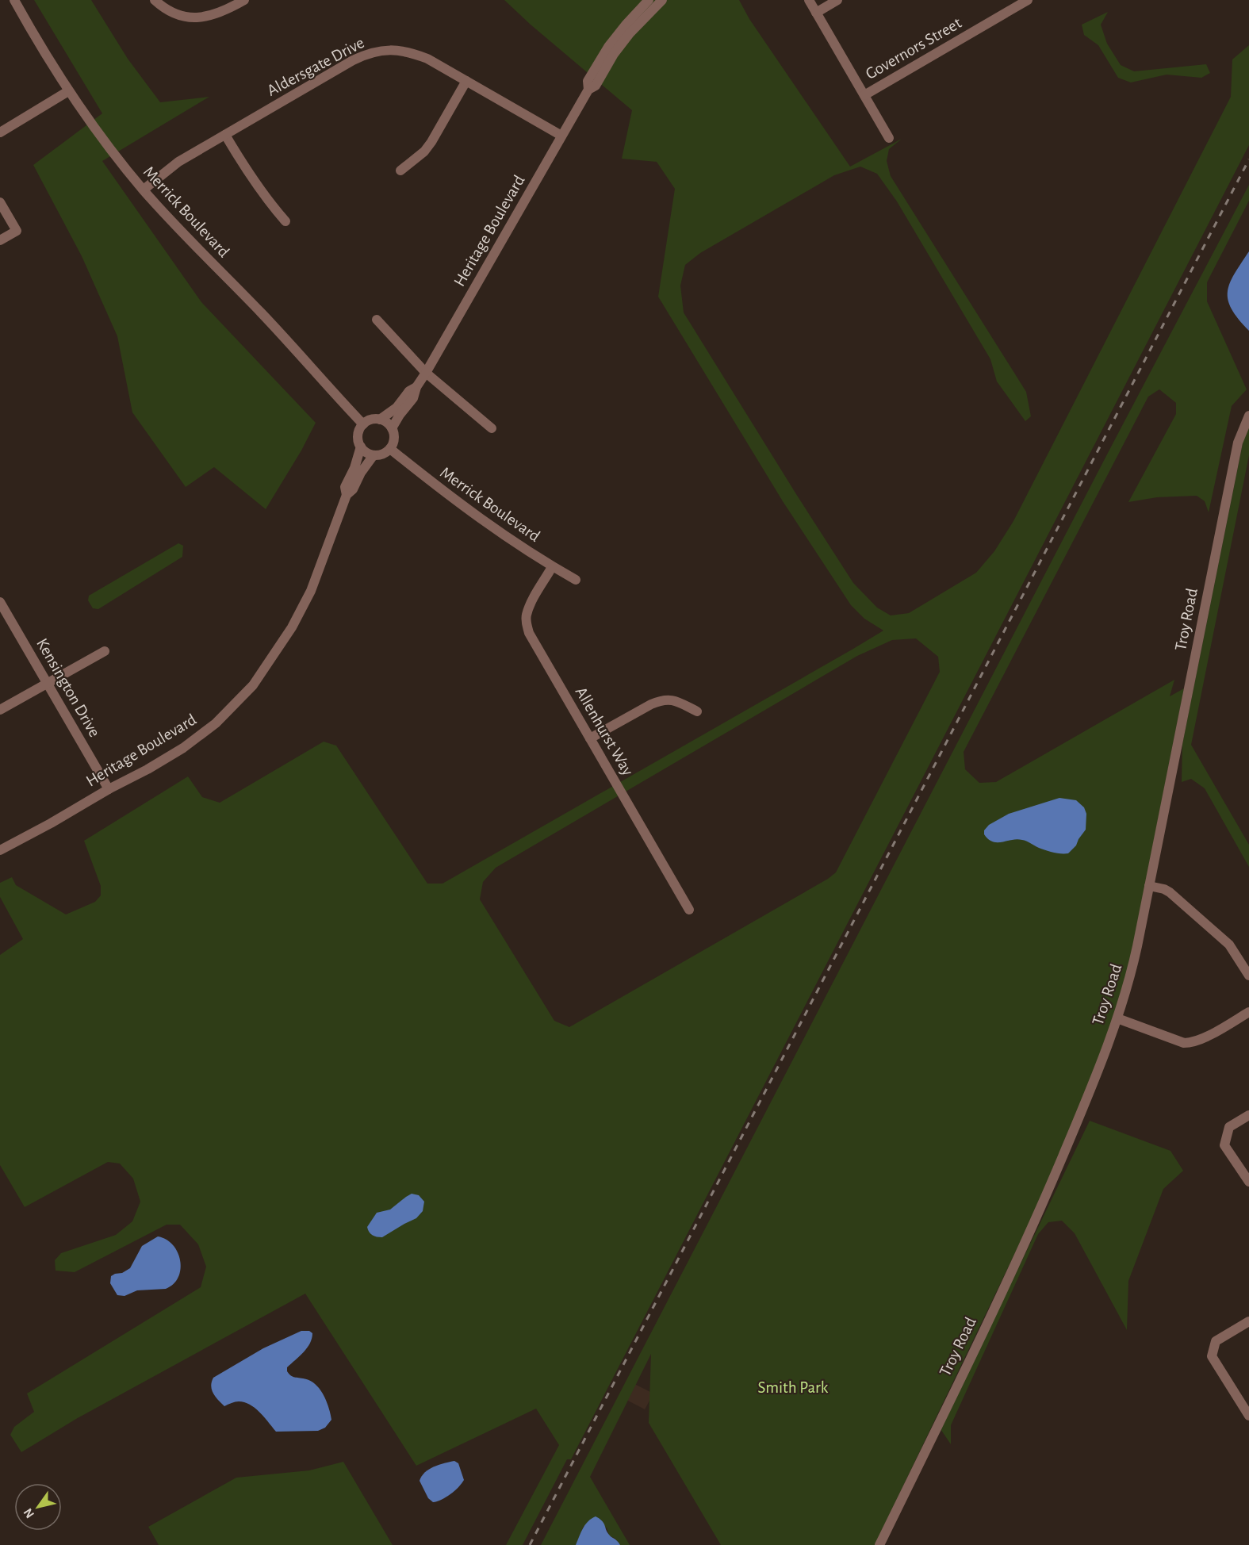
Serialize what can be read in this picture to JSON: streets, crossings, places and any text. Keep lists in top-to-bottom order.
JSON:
{
  "streets": {
    "street": [
      "Governors Street",
      "Aldersgate Drive",
      "Merrick Boulevard",
      "Heritage Boulevard",
      "Troy Road",
      "Kensington Drive",
      "Allenhurst Way"
    ]
  },
  "crossings": [
    ["Aldersgate Drive", "Merrick Boulevard"],
    ["Aldersgate Drive", "Heritage Boulevard"],
    ["Merrick Boulevard", "Heritage Boulevard"],
    ["Merrick Boulevard", "Allenhurst Way"],
    ["Heritage Boulevard", "Kensington Drive"]
  ],
  "parks": ["Smith Park"],
  "north": "bottom left"
}
